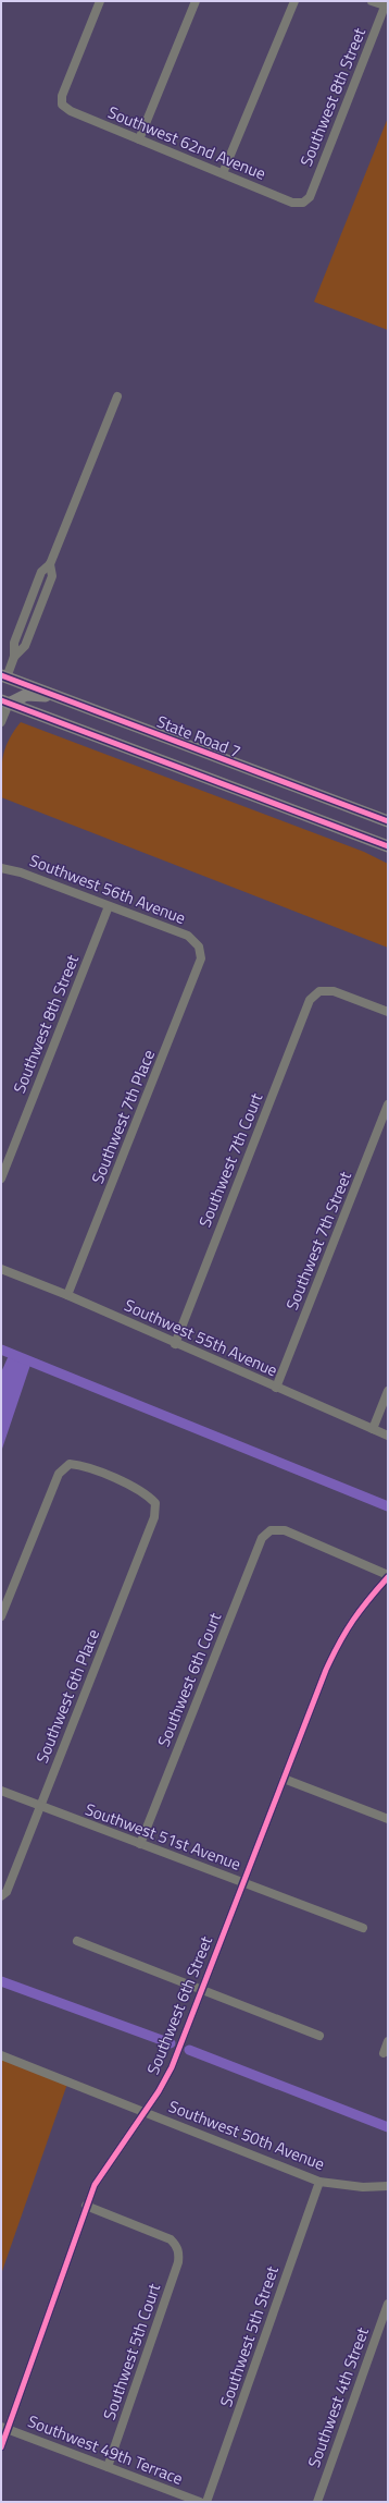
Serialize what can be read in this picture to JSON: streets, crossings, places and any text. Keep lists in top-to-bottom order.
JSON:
{
  "streets": {
    "main road": ["State Road 7"],
    "street": [
      "Southwest 8th Street",
      "Southwest 62nd Avenue",
      "Southwest 56th Avenue",
      "Southwest 7th Place",
      "Southwest 7th Court",
      "Southwest 7th Street",
      "Southwest 55th Avenue",
      "Southwest 6th Court",
      "Southwest 6th Place",
      "Southwest 51st Avenue",
      "Southwest 6th Street",
      "Southwest 50th Avenue",
      "Southwest 5th Street",
      "Southwest 5th Court",
      "Southwest 4th Street",
      "Southwest 49th Terrace"
    ]
  },
  "crossings": [
    ["Southwest 8th Street", "Southwest 62nd Avenue"],
    ["Southwest 8th Street", "Southwest 56th Avenue"],
    ["Southwest 56th Avenue", "Southwest 7th Place"],
    ["Southwest 7th Place", "Southwest 55th Avenue"],
    ["Southwest 7th Court", "Southwest 55th Avenue"],
    ["Southwest 7th Street", "Southwest 55th Avenue"],
    ["Southwest 6th Court", "Southwest 51st Avenue"],
    ["Southwest 6th Court", "Southwest 6th Street"],
    ["Southwest 6th Place", "Southwest 51st Avenue"],
    ["Southwest 51st Avenue", "Southwest 6th Street"],
    ["Southwest 6th Street", "Southwest 50th Avenue"],
    ["Southwest 6th Street", "Southwest 5th Court"],
    ["Southwest 6th Street", "Southwest 49th Terrace"],
    ["Southwest 50th Avenue", "Southwest 5th Street"],
    ["Southwest 5th Court", "Southwest 49th Terrace"]
  ]
}
